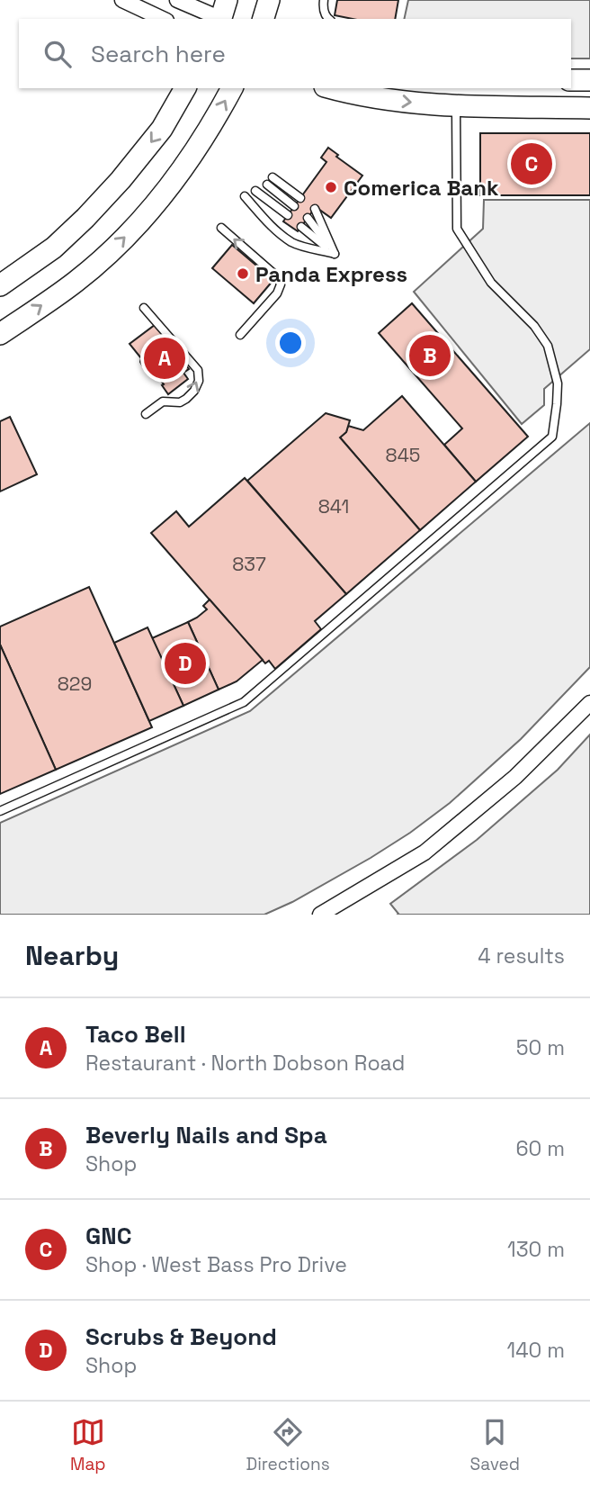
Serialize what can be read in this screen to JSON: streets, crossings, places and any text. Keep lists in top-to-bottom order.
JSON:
{
  "places": ["Comerica Bank", "Panda Express"],
  "house_numbers": [
    "845",
    "841",
    "837",
    "829"
  ],
  "page": {
    "search": "Search here",
    "pins": [
      "C",
      "B",
      "A",
      "D"
    ],
    "heading": ["Nearby", "4 results"],
    "list": [
      {
        "mark": "A",
        "name": "Taco Bell",
        "note": "Restaurant · North Dobson Road",
        "value": "50 m"
      },
      {
        "mark": "B",
        "name": "Beverly Nails and Spa",
        "note": "Shop",
        "value": "60 m"
      },
      {
        "mark": "C",
        "name": "GNC",
        "note": "Shop · West Bass Pro Drive",
        "value": "130 m"
      },
      {
        "mark": "D",
        "name": "Scrubs & Beyond",
        "note": "Shop",
        "value": "140 m"
      }
    ],
    "nav": ["Map", "Directions", "Saved"]
  }
}
